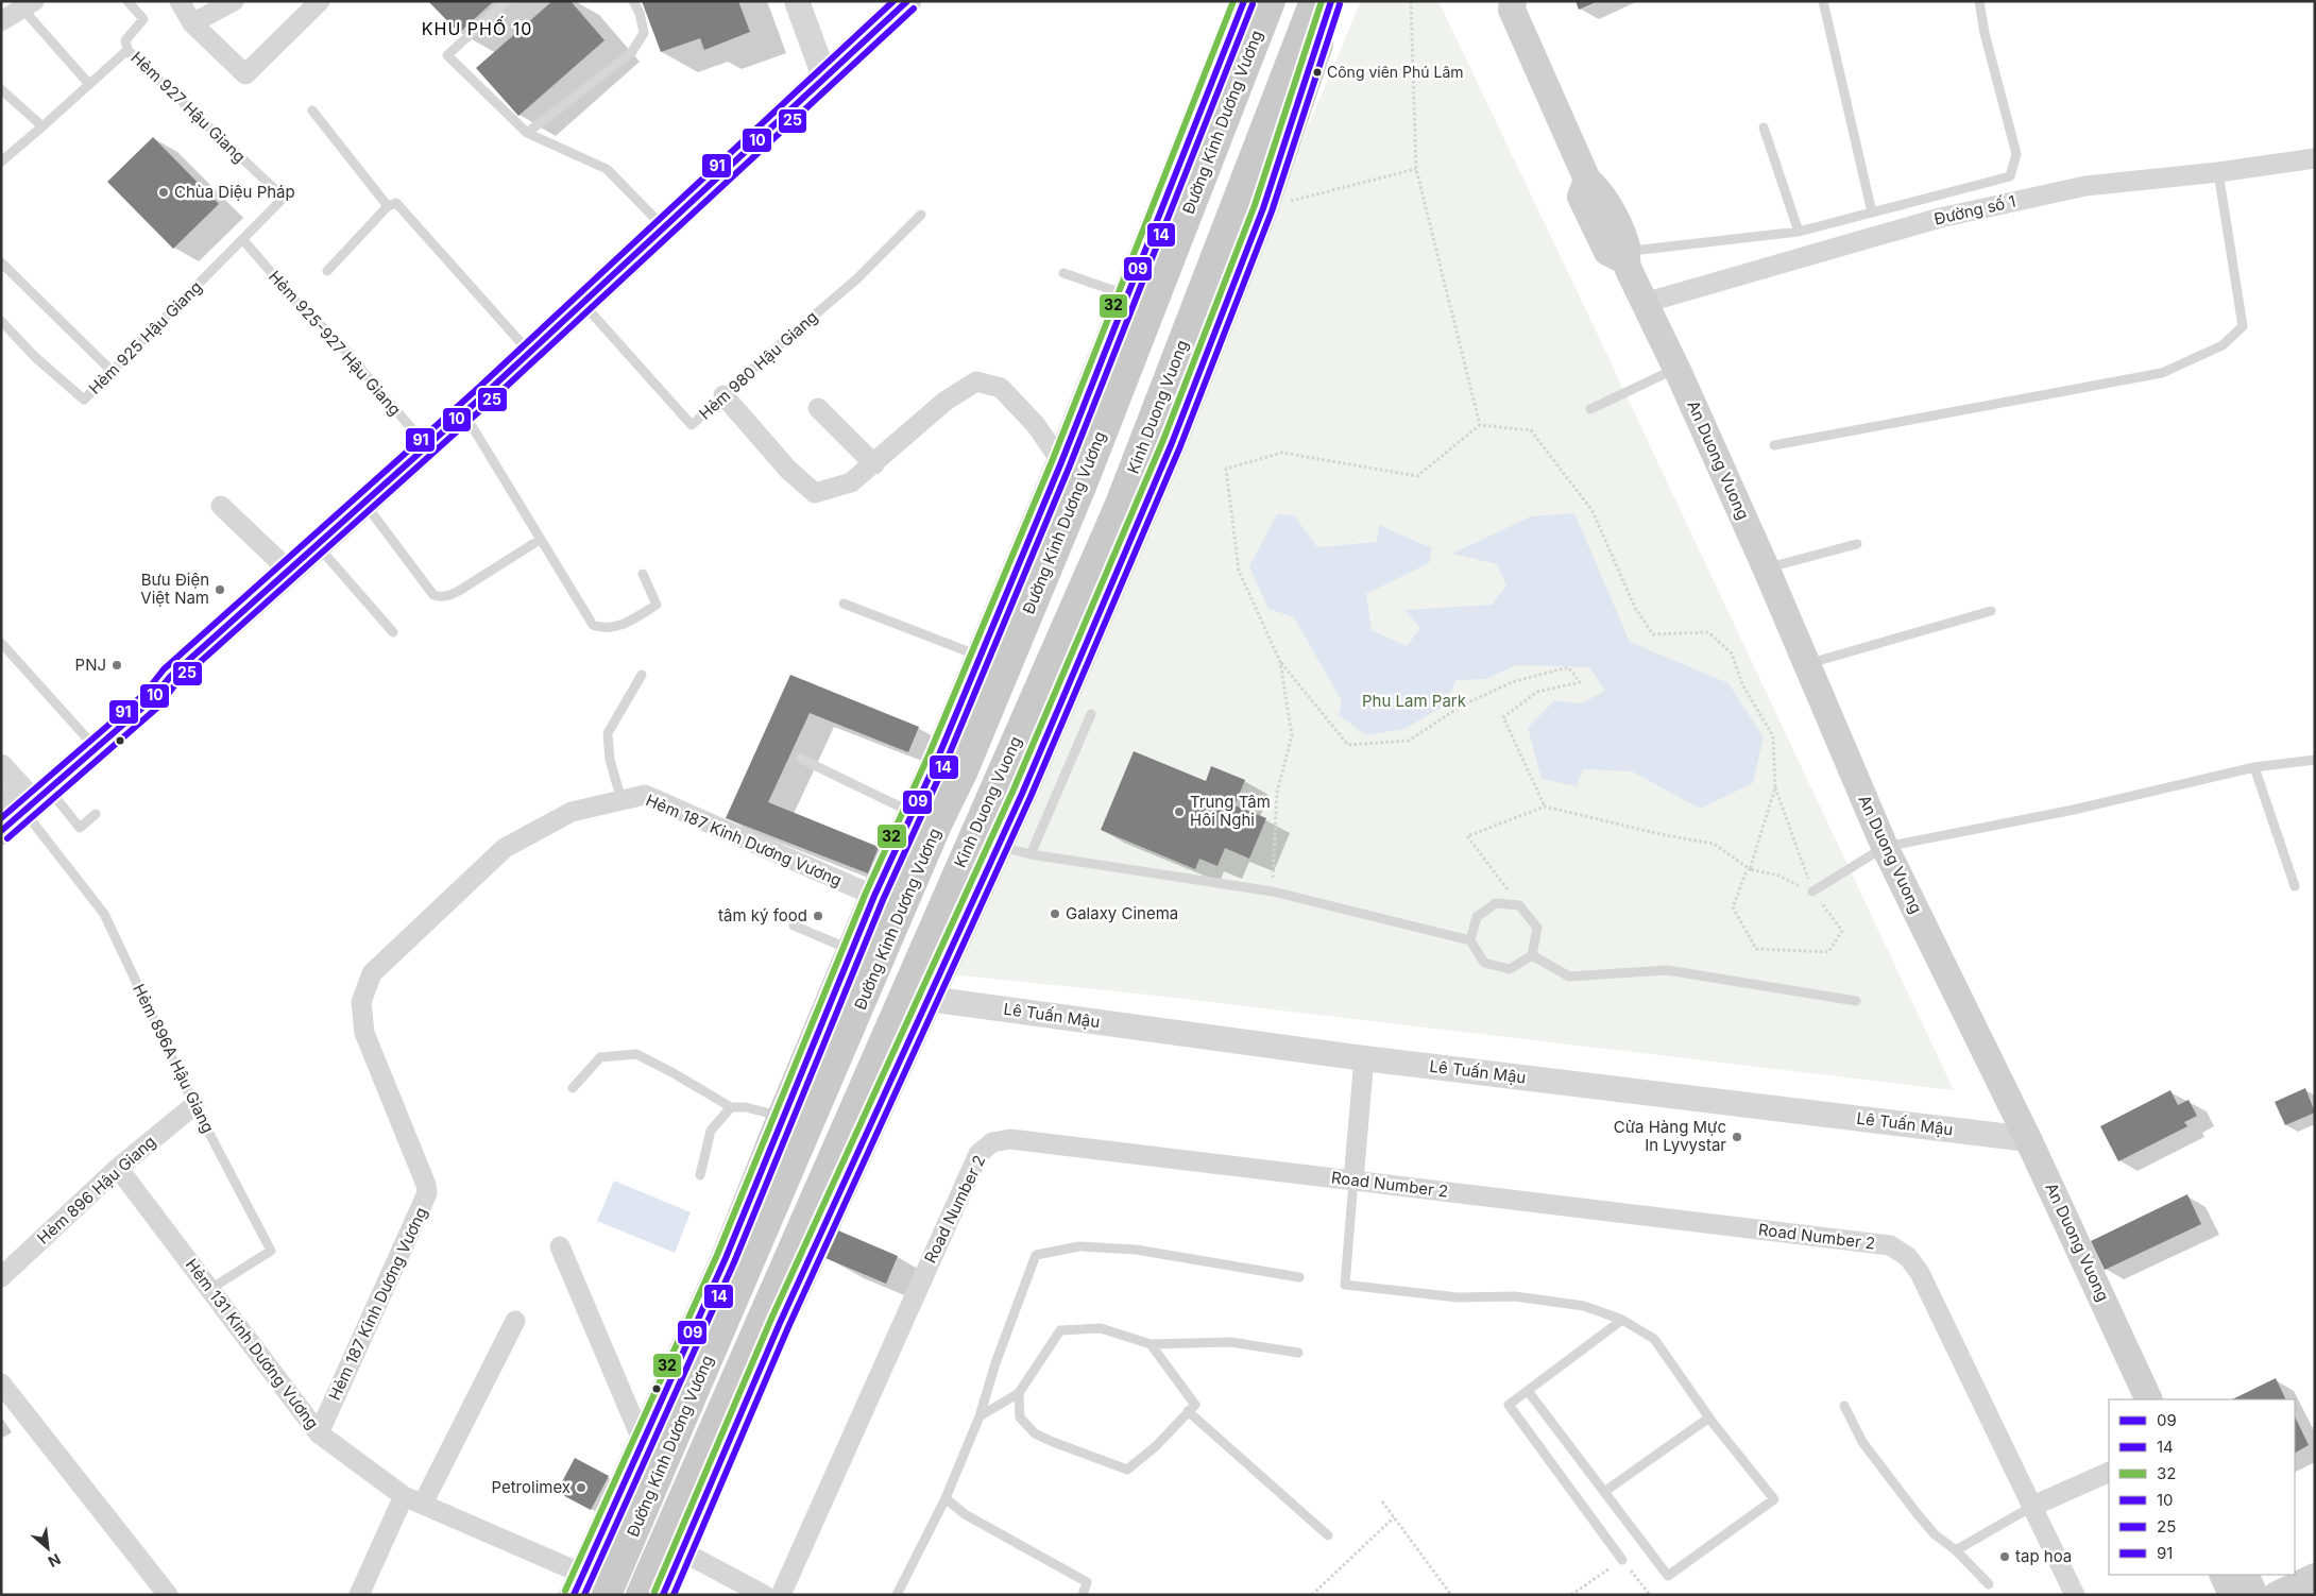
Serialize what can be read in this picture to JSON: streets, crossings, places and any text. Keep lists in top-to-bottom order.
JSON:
{
  "streets": {
    "main road": ["Đường Kinh Dương Vương", "Kinh Duong Vuong", "An Duong Vuong"],
    "street": [
      "Đường số 1",
      "Hẻm 187 Kinh Dương Vương",
      "Lê Tuấn Mậu",
      "Road Number 2",
      "Hẻm 896 Hậu Giang",
      "Hẻm 131 Kinh Dương Vương"
    ],
    "lane": [
      "Hẻm 927 Hậu Giang",
      "Hẻm 925 Hậu Giang",
      "Hẻm 925-927 Hậu Giang",
      "Hẻm 980 Hậu Giang",
      "Hẻm 896A Hậu Giang"
    ]
  },
  "crossings": [
    ["Hẻm 927 Hậu Giang", "Hẻm 925 Hậu Giang"],
    ["Hẻm 927 Hậu Giang", "Hẻm 925-927 Hậu Giang"],
    ["Đường Kinh Dương Vương", "Hẻm 187 Kinh Dương Vương"],
    ["Đường Kinh Dương Vương", "Hẻm 131 Kinh Dương Vương"],
    ["Đường số 1", "An Duong Vuong"],
    ["Hẻm 925 Hậu Giang", "Hẻm 925-927 Hậu Giang"],
    ["Kinh Duong Vuong", "Lê Tuấn Mậu"],
    ["An Duong Vuong", "Lê Tuấn Mậu"],
    ["Hẻm 187 Kinh Dương Vương", "Hẻm 131 Kinh Dương Vương"],
    ["Hẻm 896A Hậu Giang", "Hẻm 896 Hậu Giang"],
    ["Hẻm 896A Hậu Giang", "Hẻm 131 Kinh Dương Vương"],
    ["Hẻm 896 Hậu Giang", "Hẻm 131 Kinh Dương Vương"]
  ],
  "districts": ["KHU PHỐ 10"],
  "parks": ["Phu Lam Park"],
  "places": [
    "Công viên Phú Lâm",
    "Chùa Diệu Pháp",
    "Bưu Điện Việt Nam",
    "PNJ",
    "Trung Tâm Hôi Nghi",
    "Galaxy Cinema",
    "tâm ký food",
    "Cửa Hàng Mực In Lyvystar",
    "Petrolimex",
    "tap hoa"
  ],
  "lines": [
    "transit line 09",
    "transit line 32",
    "transit line 10",
    "transit line 91",
    "transit line 14",
    "transit line 25"
  ],
  "legend": [
    "09",
    "14",
    "32",
    "10",
    "25",
    "91"
  ],
  "north": "bottom right"
}
